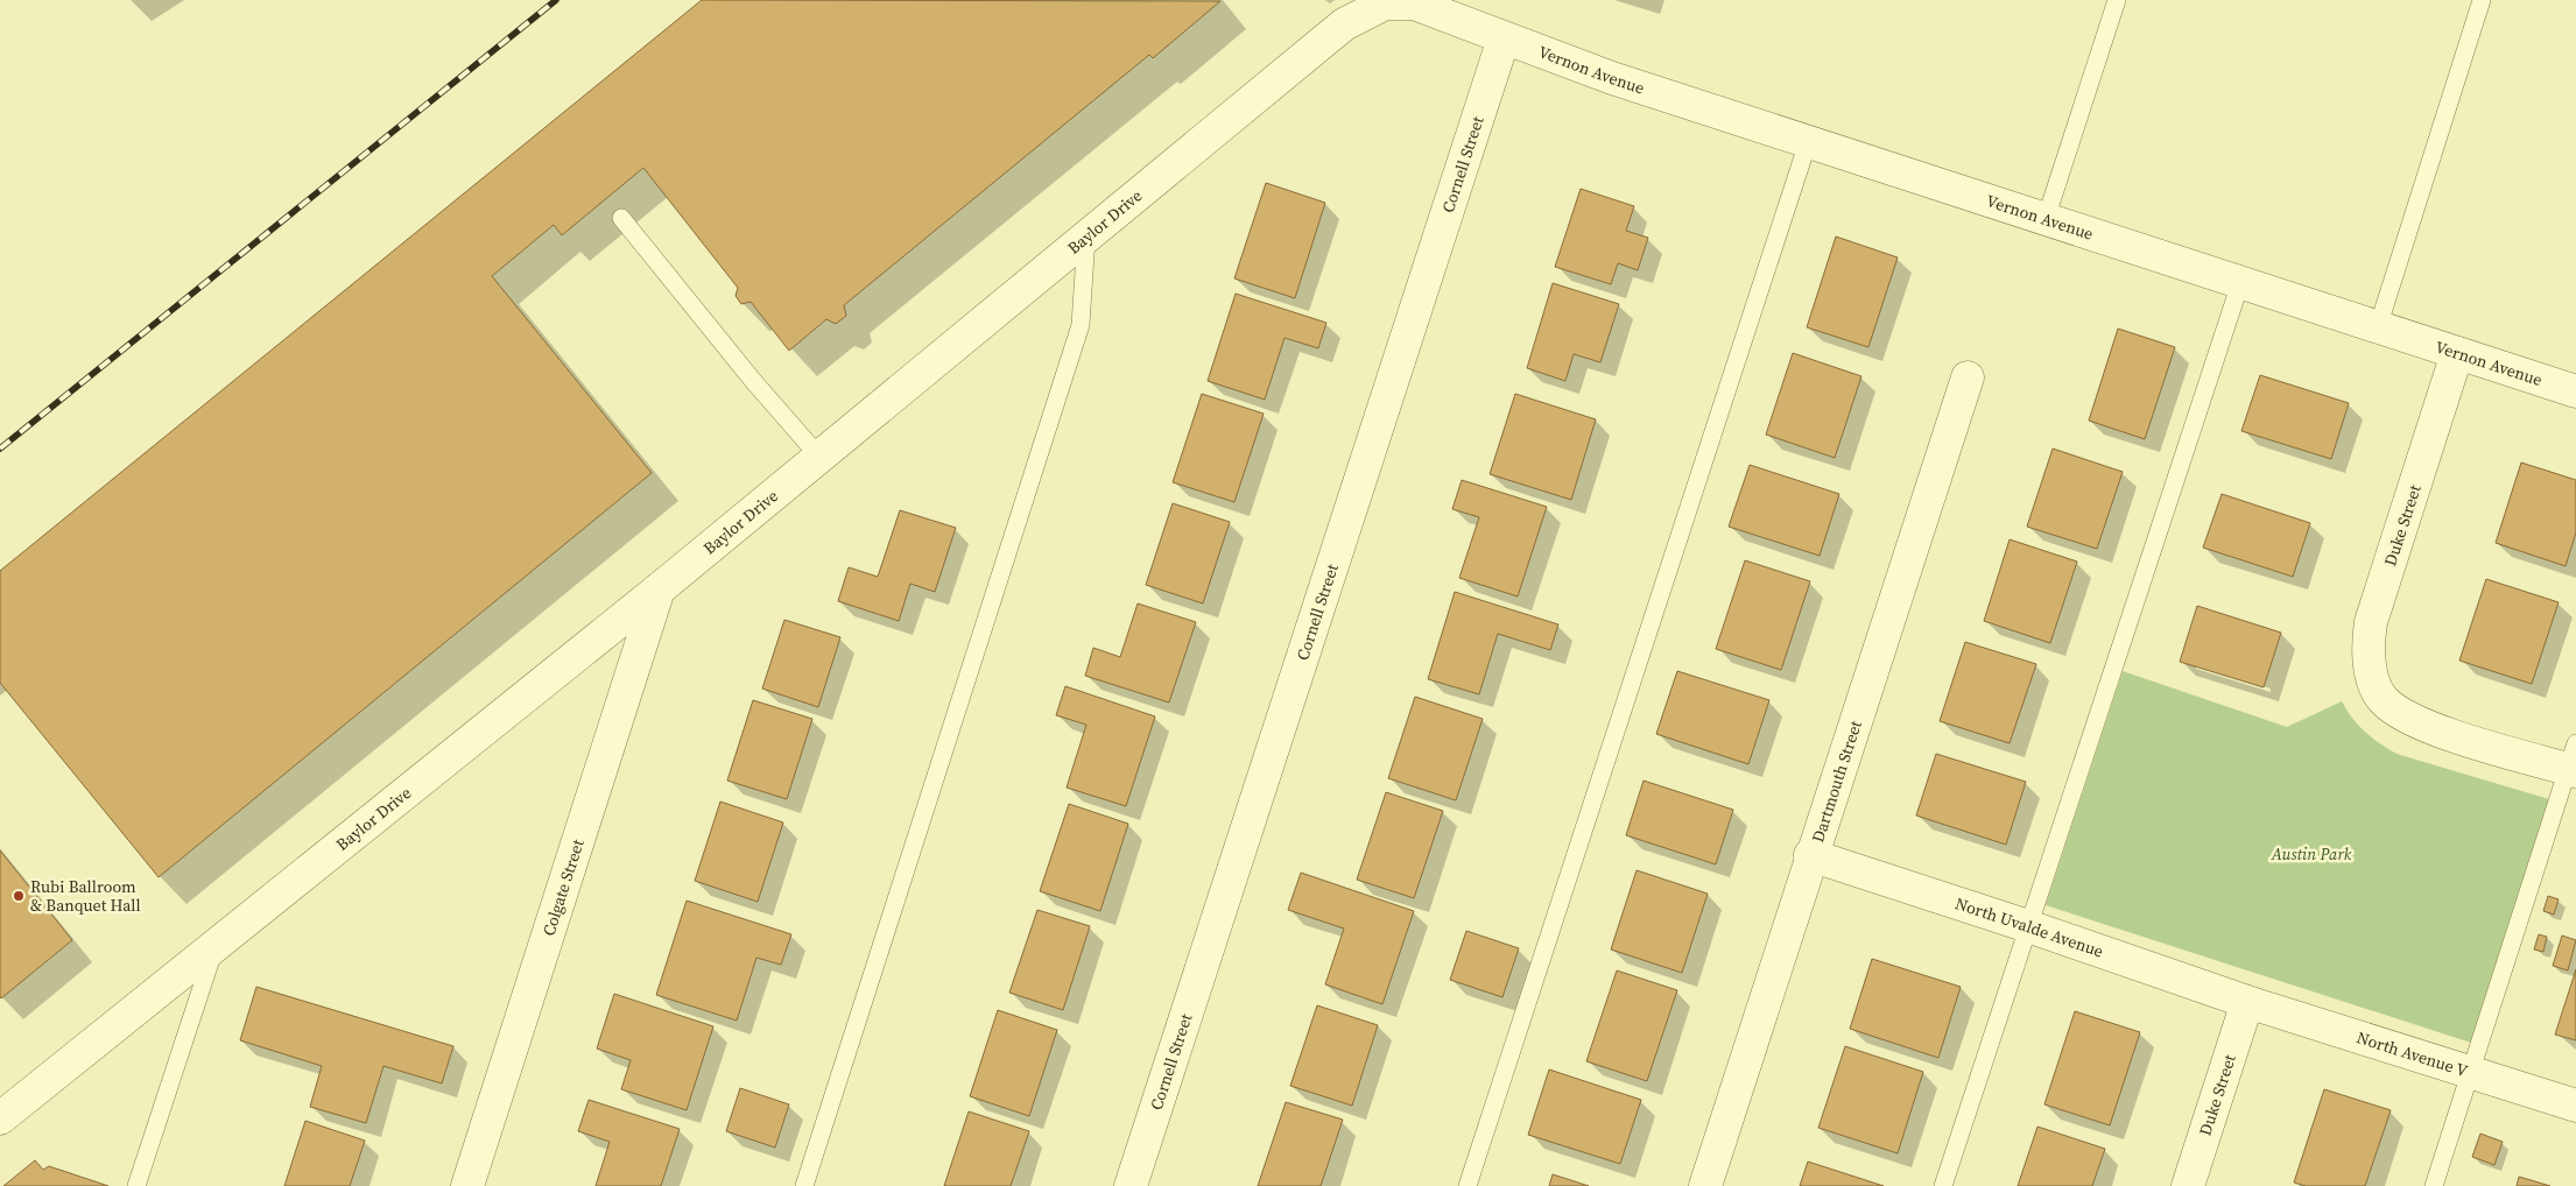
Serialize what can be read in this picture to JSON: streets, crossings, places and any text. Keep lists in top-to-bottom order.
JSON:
{
  "streets": {
    "street": [
      "Vernon Avenue",
      "Cornell Street",
      "Baylor Drive",
      "Duke Street",
      "Dartmouth Street",
      "Colgate Street",
      "North Uvalde Avenue",
      "North Avenue V"
    ]
  },
  "crossings": [
    ["Vernon Avenue", "Cornell Street"],
    ["Vernon Avenue", "Baylor Drive"],
    ["Vernon Avenue", "Duke Street"],
    ["Cornell Street", "Baylor Drive"],
    ["Baylor Drive", "Colgate Street"],
    ["Duke Street", "North Uvalde Avenue"],
    ["Duke Street", "North Avenue V"],
    ["Dartmouth Street", "North Uvalde Avenue"],
    ["North Uvalde Avenue", "North Avenue V"]
  ],
  "parks": ["Austin Park"],
  "places": ["Rubi Ballroom & Banquet Hall"]
}
